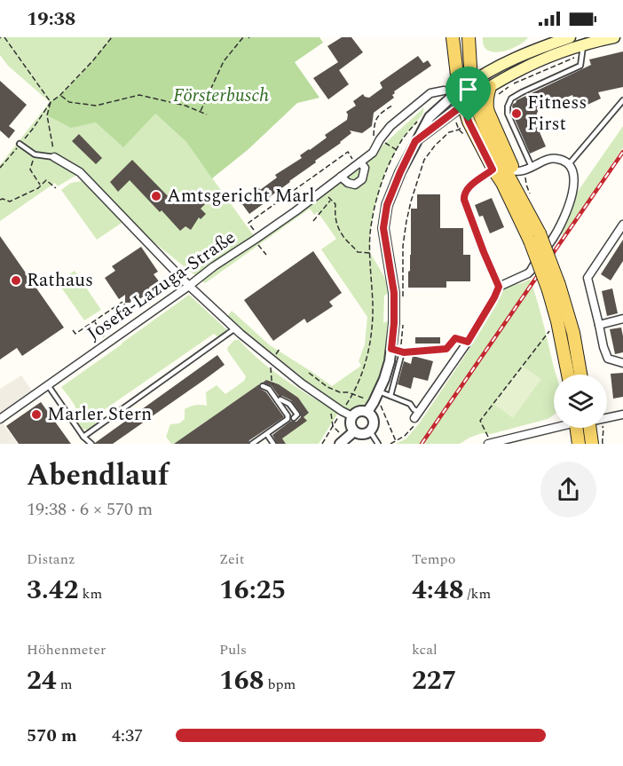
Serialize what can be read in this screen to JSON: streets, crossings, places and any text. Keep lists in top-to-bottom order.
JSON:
{
  "streets": {
    "street": ["Josefa-Lazuga-Straße"]
  },
  "parks": ["Försterbusch"],
  "places": [
    "Fitness First",
    "Amtsgericht Marl",
    "Rathaus",
    "Marler Stern"
  ],
  "page": {
    "status": "19:38",
    "heading": ["Abendlauf", "19:38 · 6 × 570 m"],
    "stats": [
      ["Distanz", "3.42 km"],
      ["Zeit", "16:25"],
      ["Tempo", "4:48 /km"],
      ["Höhenmeter", "24 m"],
      ["Puls", "168 bpm"],
      ["kcal", "227"]
    ],
    "list": [
      {
        "name": "570 m",
        "note": "4:37"
      }
    ]
  }
}
